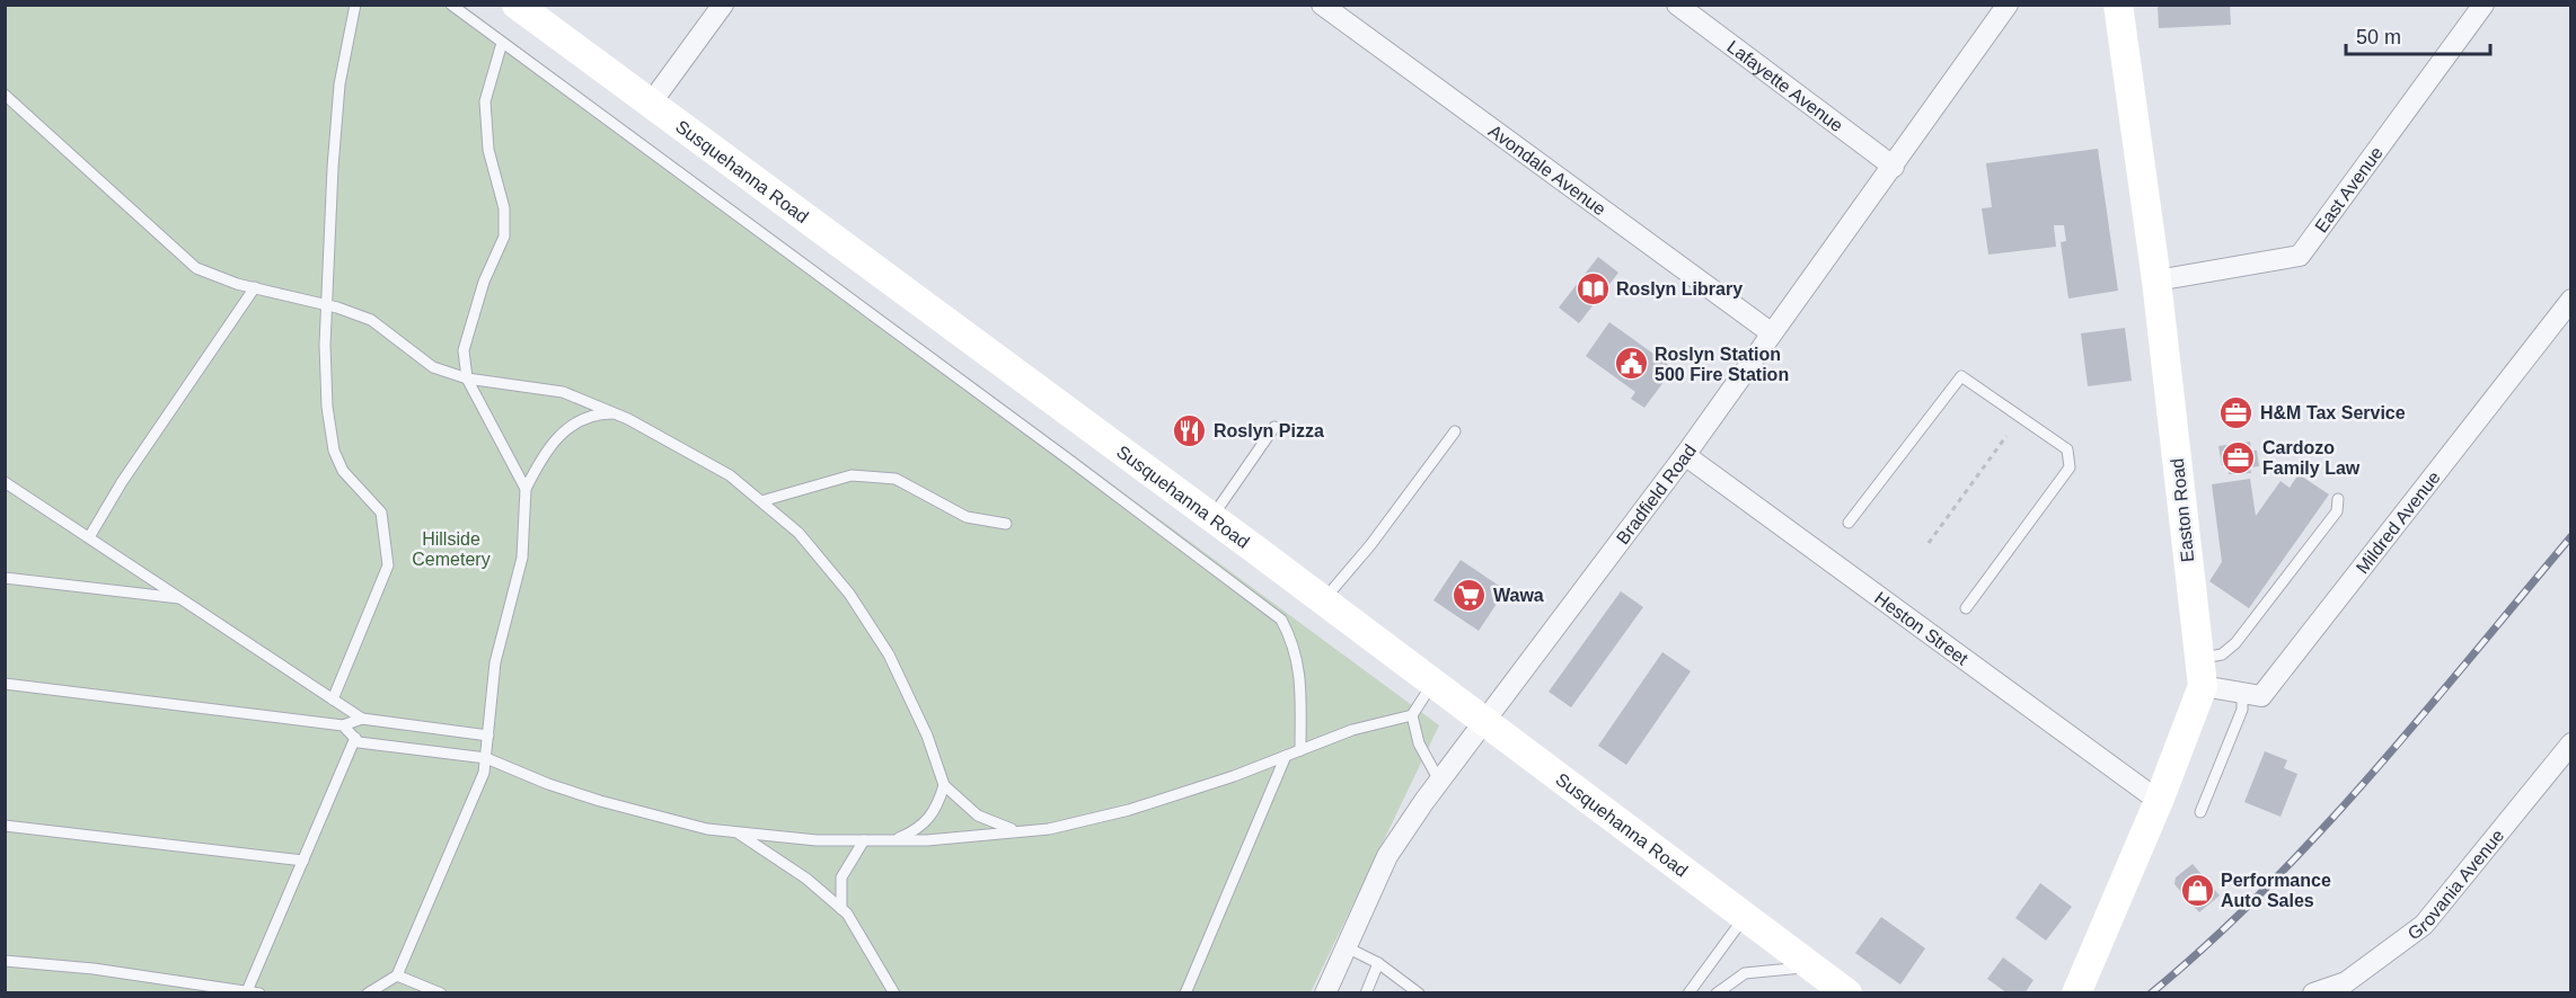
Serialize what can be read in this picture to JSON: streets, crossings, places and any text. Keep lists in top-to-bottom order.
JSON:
{
  "streets": {
    "main road": ["Susquehanna Road", "Easton Road"],
    "street": [
      "Lafayette Avenue",
      "Avondale Avenue",
      "East Avenue",
      "Bradfield Road",
      "Mildred Avenue",
      "Heston Street",
      "Grovania Avenue"
    ]
  },
  "crossings": [
    ["Lafayette Avenue", "Bradfield Road"],
    ["Avondale Avenue", "Bradfield Road"],
    ["Susquehanna Road", "Bradfield Road"],
    ["East Avenue", "Easton Road"],
    ["Bradfield Road", "Heston Street"],
    ["Easton Road", "Mildred Avenue"],
    ["Easton Road", "Heston Street"]
  ],
  "parks": ["Hillside Cemetery"],
  "places": {
    "library": ["Roslyn Library"],
    "public building": ["Roslyn Station 500 Fire Station"],
    "office": ["H&M Tax Service", "Cardozo Family Law"],
    "restaurant": ["Roslyn Pizza"],
    "supermarket": ["Wawa"],
    "shop": ["Performance Auto Sales"]
  },
  "scale_bar": "50 m"
}
